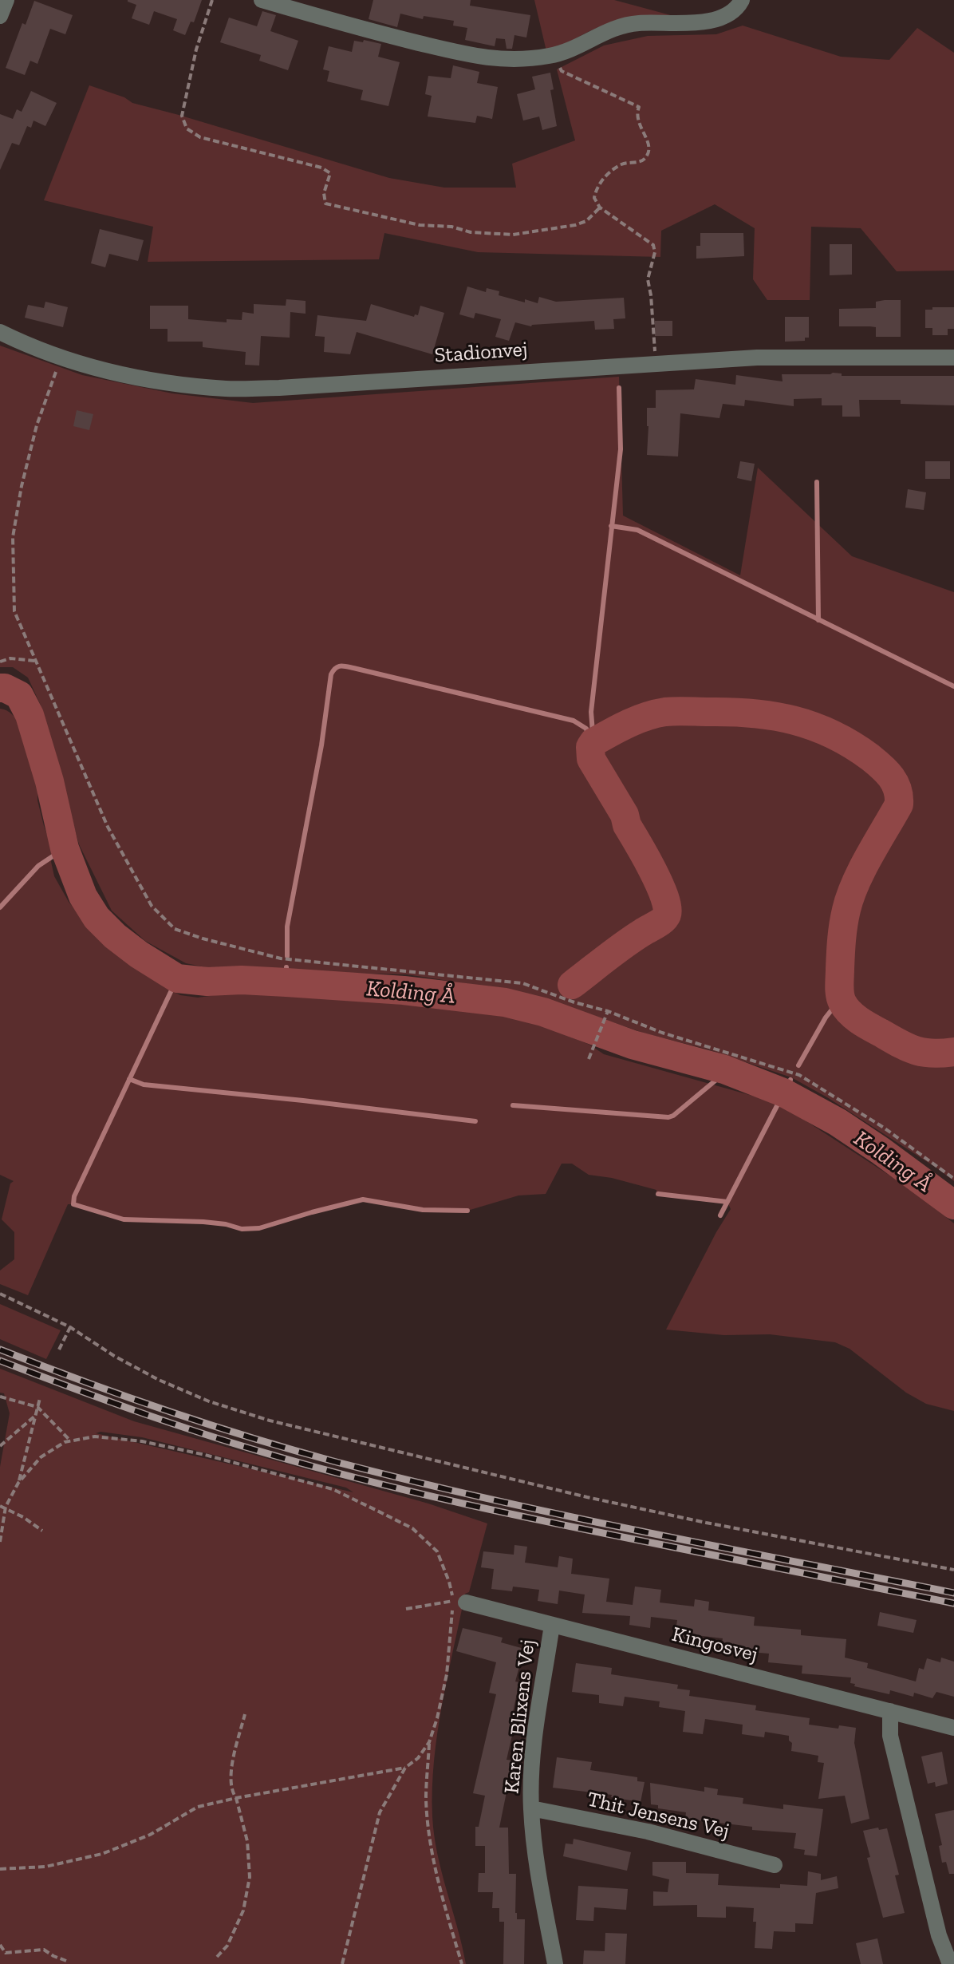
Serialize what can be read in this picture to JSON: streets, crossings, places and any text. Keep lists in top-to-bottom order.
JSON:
{
  "streets": {
    "street": [
      "Stadionvej",
      "Kingosvej",
      "Karen Blixens Vej",
      "Thit Jensens Vej"
    ]
  },
  "crossings": [
    ["Kingosvej", "Karen Blixens Vej"],
    ["Karen Blixens Vej", "Thit Jensens Vej"]
  ],
  "water": ["Kolding Å"]
}
